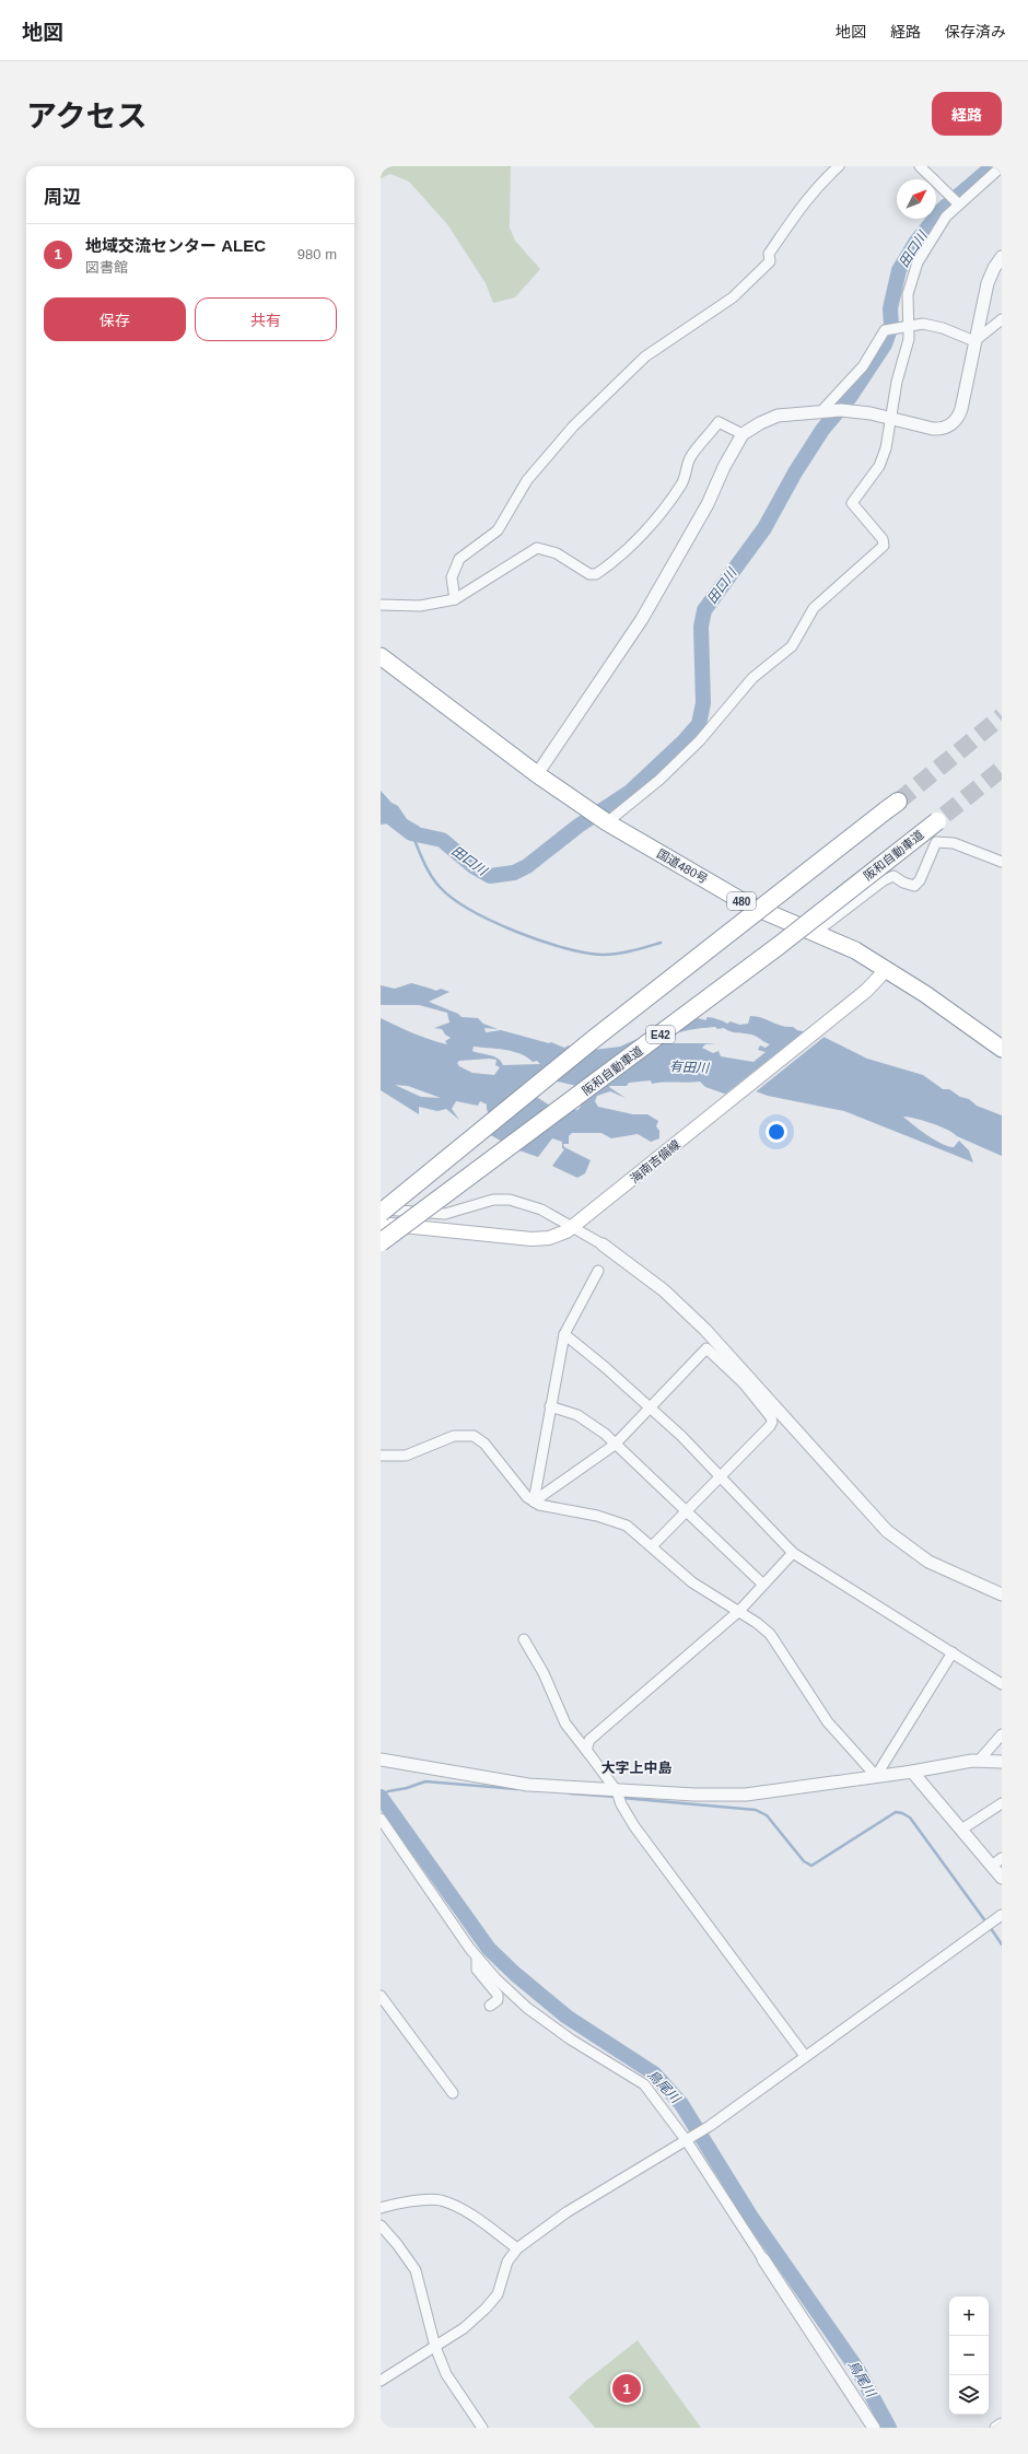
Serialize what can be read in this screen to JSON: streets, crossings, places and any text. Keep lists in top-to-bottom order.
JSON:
{
  "streets": {
    "highway": [
      "阪和自動車道",
      "国道480号",
      "480",
      "E42"
    ],
    "main road": ["海南吉備線"]
  },
  "crossings": [
    ["国道480号", "海南吉備線"]
  ],
  "districts": ["大字上中島"],
  "water": ["田口川", "有田川", "鳥尾川"],
  "north": "top right",
  "page": {
    "header": "地図",
    "nav": ["地図", "経路", "保存済み"],
    "title": "アクセス",
    "buttons": [
      "経路",
      ["保存", "共有"]
    ],
    "heading": "周辺",
    "list": [
      {
        "mark": "1",
        "name": "地域交流センター ALEC",
        "note": "図書館",
        "value": "980 m"
      }
    ],
    "map_buttons": ["+", "−"],
    "pins": "1"
  }
}
